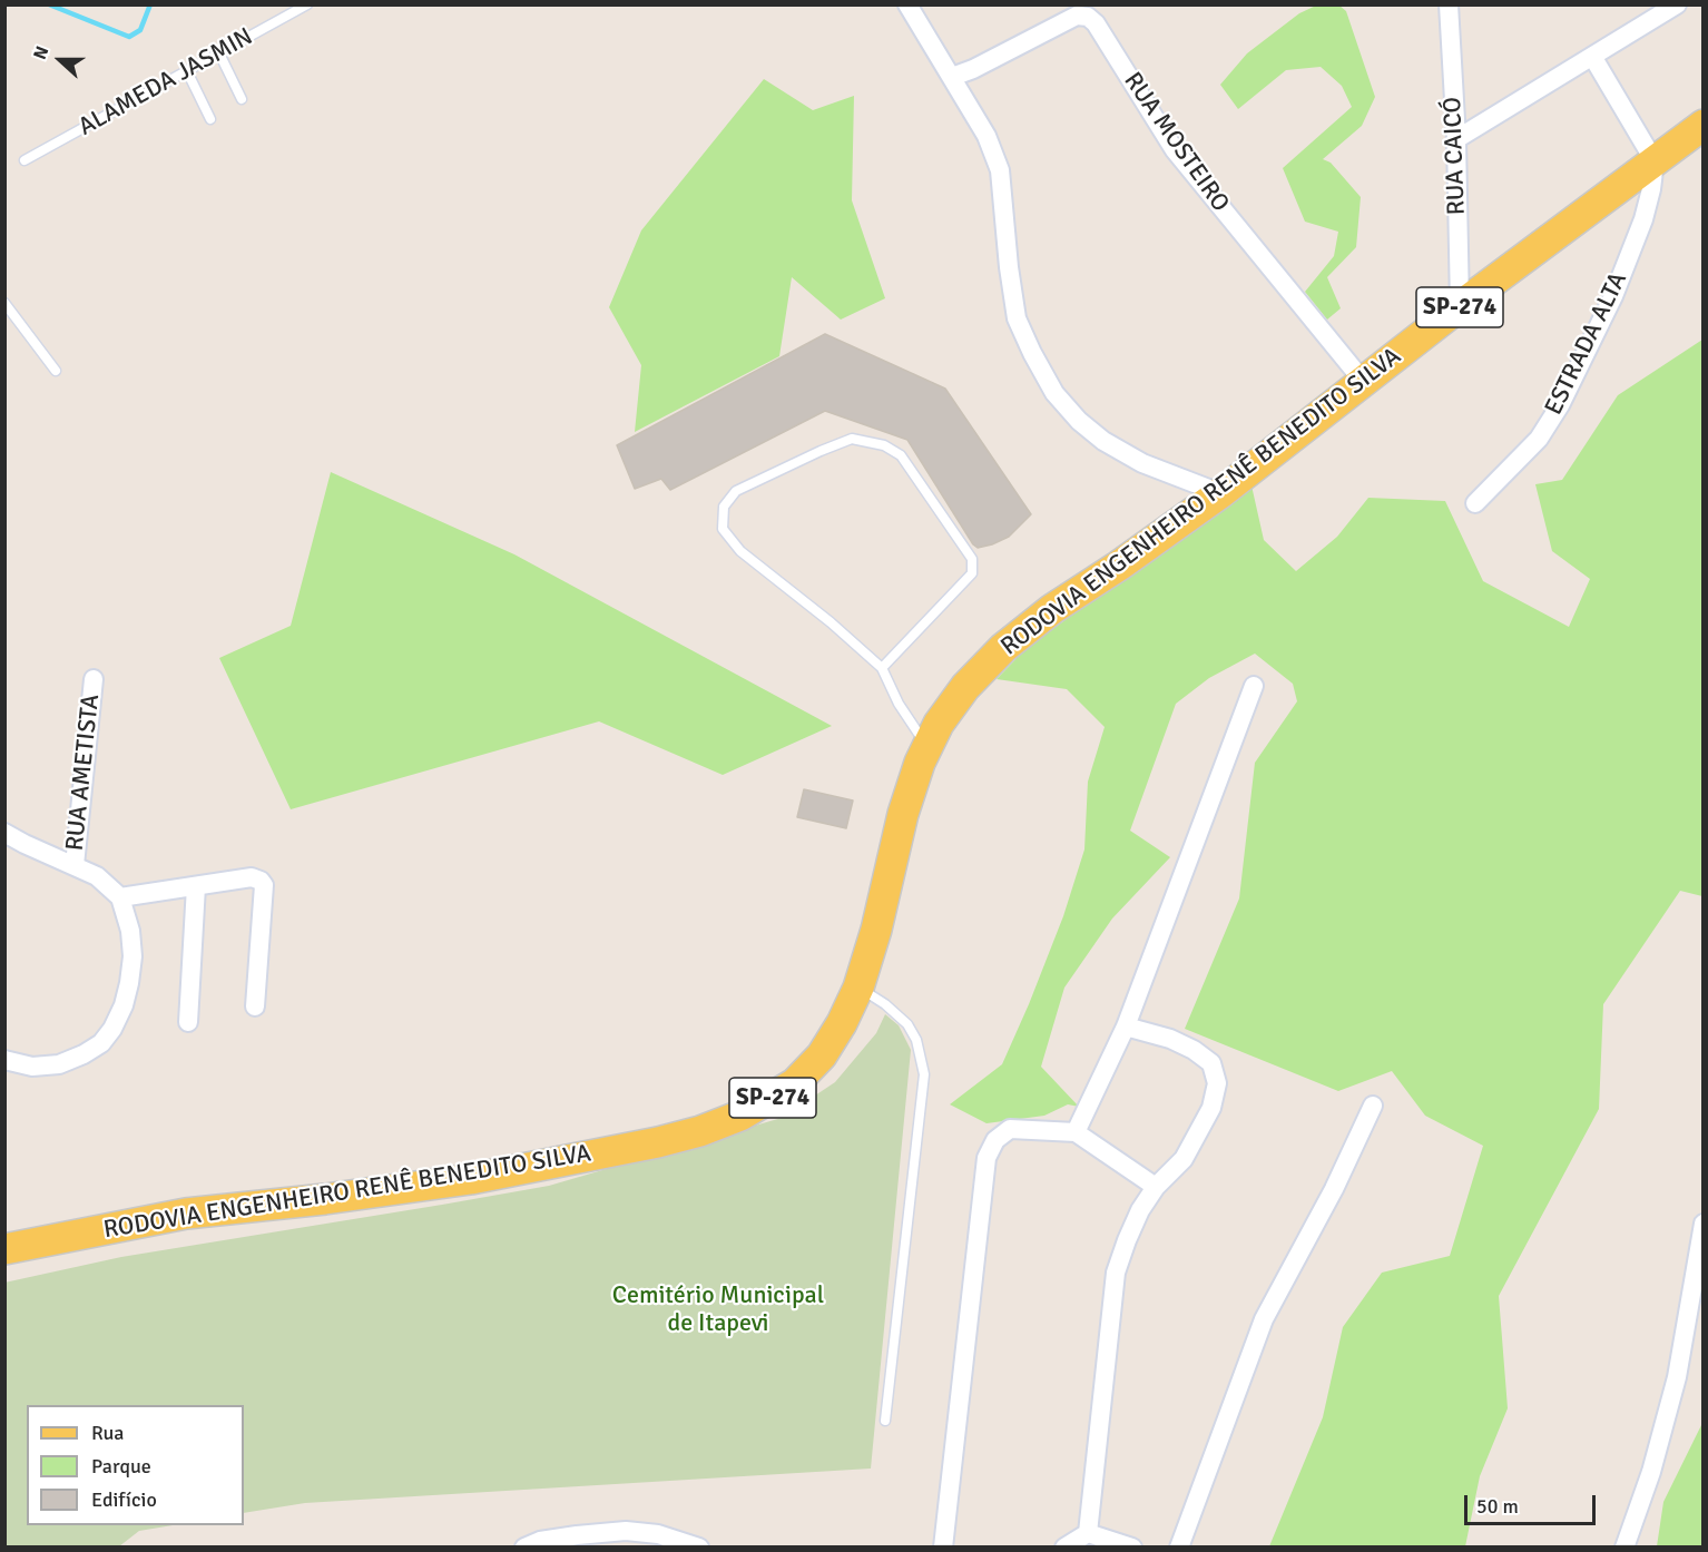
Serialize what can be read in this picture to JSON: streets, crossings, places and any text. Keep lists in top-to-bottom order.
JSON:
{
  "streets": {
    "main road": ["SP-274", "RODOVIA ENGENHEIRO RENÊ BENEDITO SILVA"],
    "street": [
      "RUA MOSTEIRO",
      "RUA CAICÓ",
      "ESTRADA ALTA",
      "RUA AMETISTA"
    ],
    "lane": ["ALAMEDA JASMIN"]
  },
  "crossings": [
    ["RUA MOSTEIRO", "RODOVIA ENGENHEIRO RENÊ BENEDITO SILVA"],
    ["RUA CAICÓ", "RODOVIA ENGENHEIRO RENÊ BENEDITO SILVA"],
    ["ESTRADA ALTA", "RODOVIA ENGENHEIRO RENÊ BENEDITO SILVA"]
  ],
  "parks": ["Cemitério Municipal de Itapevi"],
  "legend": ["Rua", "Parque", "Edifício"],
  "scale_bar": "50 m",
  "north": "left"
}
